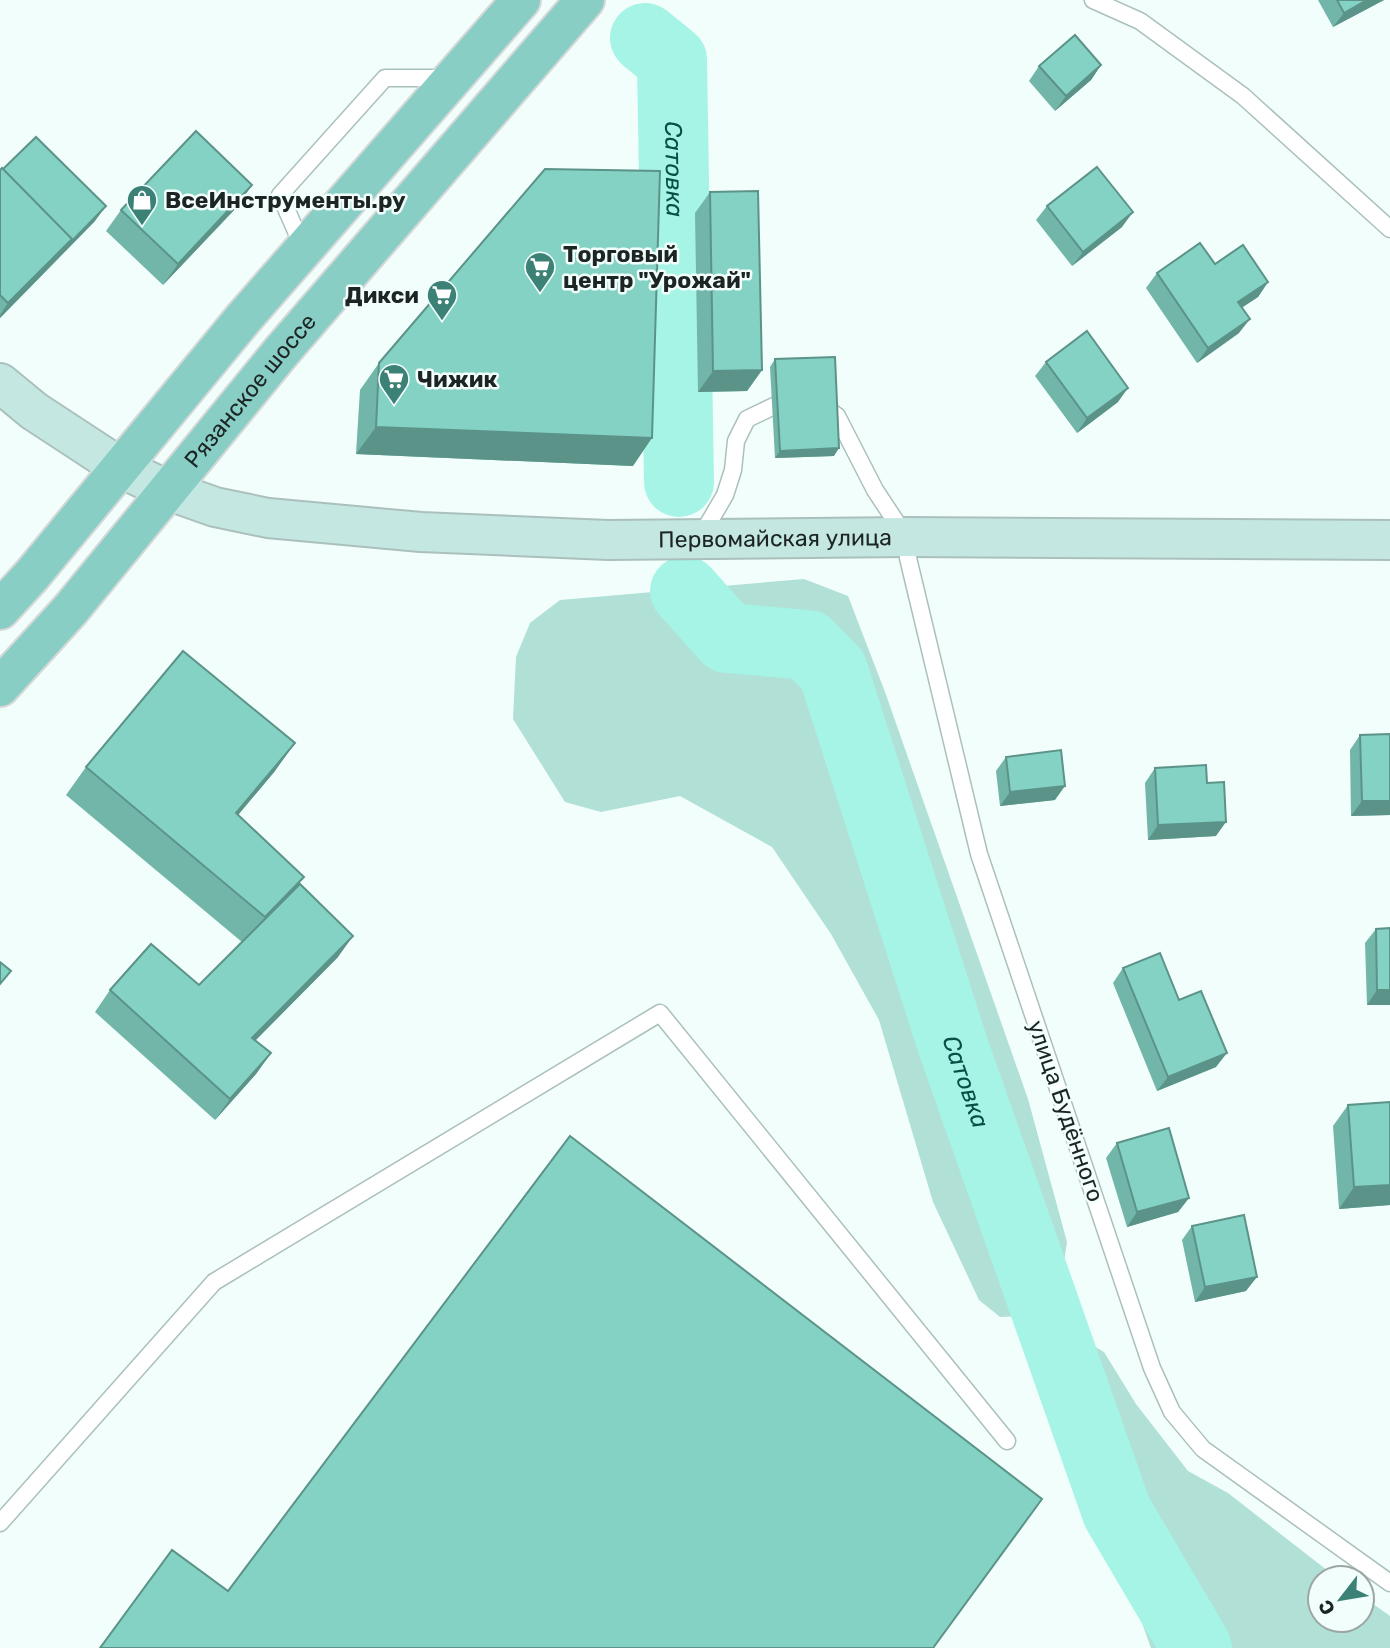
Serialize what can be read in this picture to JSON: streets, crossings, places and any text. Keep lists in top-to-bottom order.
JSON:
{
  "streets": {
    "main road": ["Рязанское шоссе", "Первомайская улица"],
    "lane": ["улица Будённого"]
  },
  "crossings": [
    ["Рязанское шоссе", "Первомайская улица"],
    ["Первомайская улица", "улица Будённого"]
  ],
  "water": ["Сатовка"],
  "places": {
    "shop": ["ВсеИнструменты.ру"],
    "supermarket": ["Торговый центр \"Урожай\"", "Дикси", "Чижик"]
  },
  "north": "bottom left"
}
